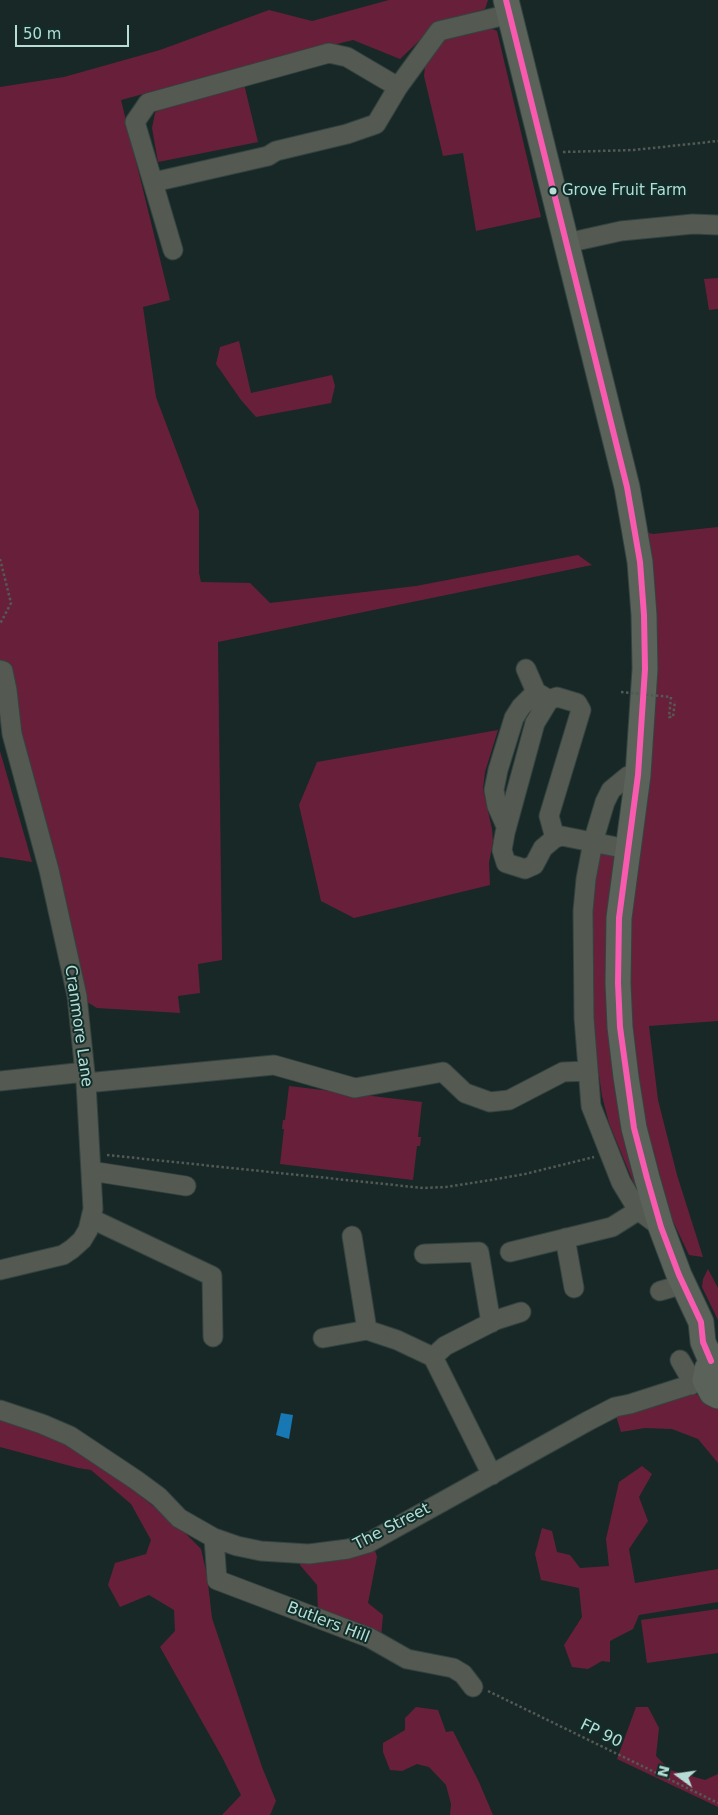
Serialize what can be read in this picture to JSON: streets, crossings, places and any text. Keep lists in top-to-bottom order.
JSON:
{
  "streets": {
    "street": ["Cranmore Lane", "The Street", "Butlers Hill"],
    "path": ["FP 90"]
  },
  "crossings": [
    ["The Street", "Butlers Hill"],
    ["Butlers Hill", "FP 90"]
  ],
  "places": ["Grove Fruit Farm"],
  "scale_bar": "50 m",
  "north": "left"
}
